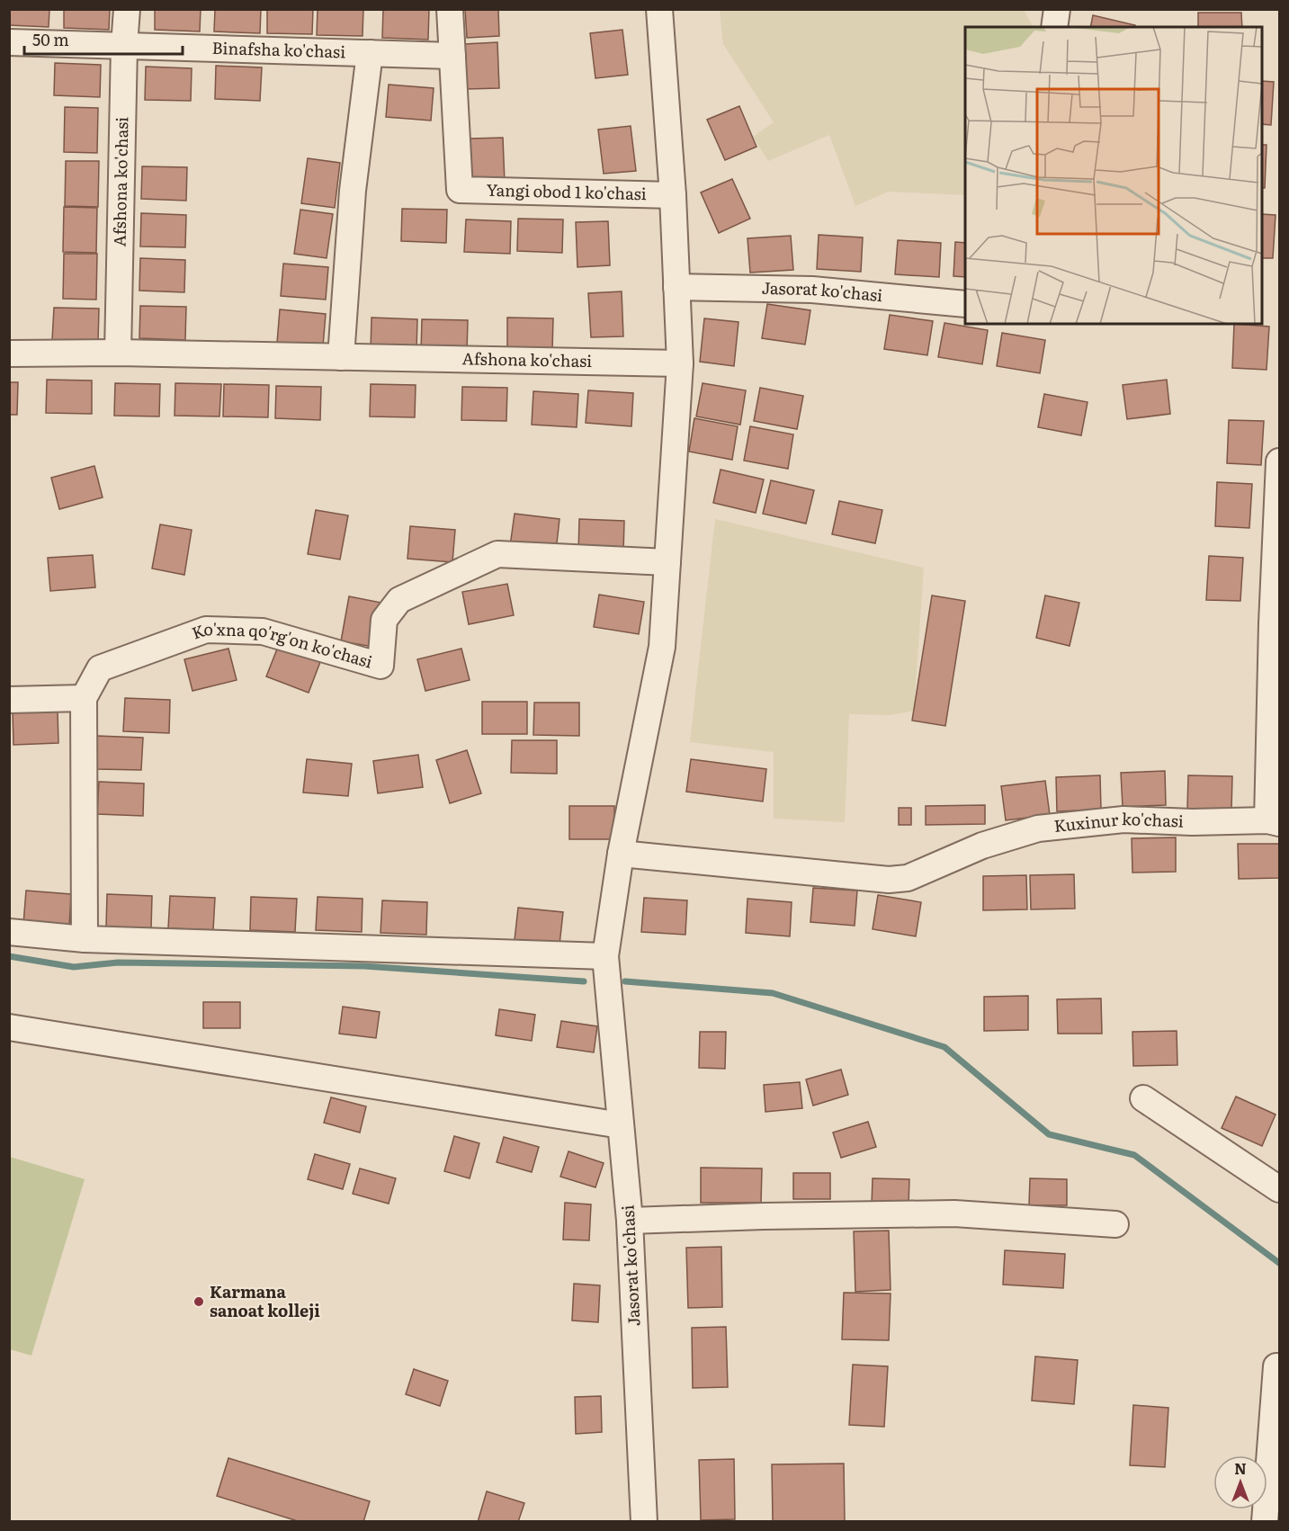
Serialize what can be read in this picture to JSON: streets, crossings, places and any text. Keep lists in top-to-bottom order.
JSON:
{
  "streets": {
    "street": [
      "Binafsha ko'chasi",
      "Afshona ko'chasi",
      "Yangi obod 1 ko'chasi",
      "Jasorat ko'chasi",
      "Ko'xna qo'rg'on ko'chasi",
      "Kuxinur ko'chasi"
    ]
  },
  "crossings": [
    ["Binafsha ko'chasi", "Afshona ko'chasi"],
    ["Binafsha ko'chasi", "Yangi obod 1 ko'chasi"],
    ["Afshona ko'chasi", "Jasorat ko'chasi"],
    ["Yangi obod 1 ko'chasi", "Jasorat ko'chasi"],
    ["Jasorat ko'chasi", "Ko'xna qo'rg'on ko'chasi"],
    ["Jasorat ko'chasi", "Kuxinur ko'chasi"]
  ],
  "places": ["Karmana sanoat kolleji"],
  "scale_bar": "50 m",
  "north": "top"
}
